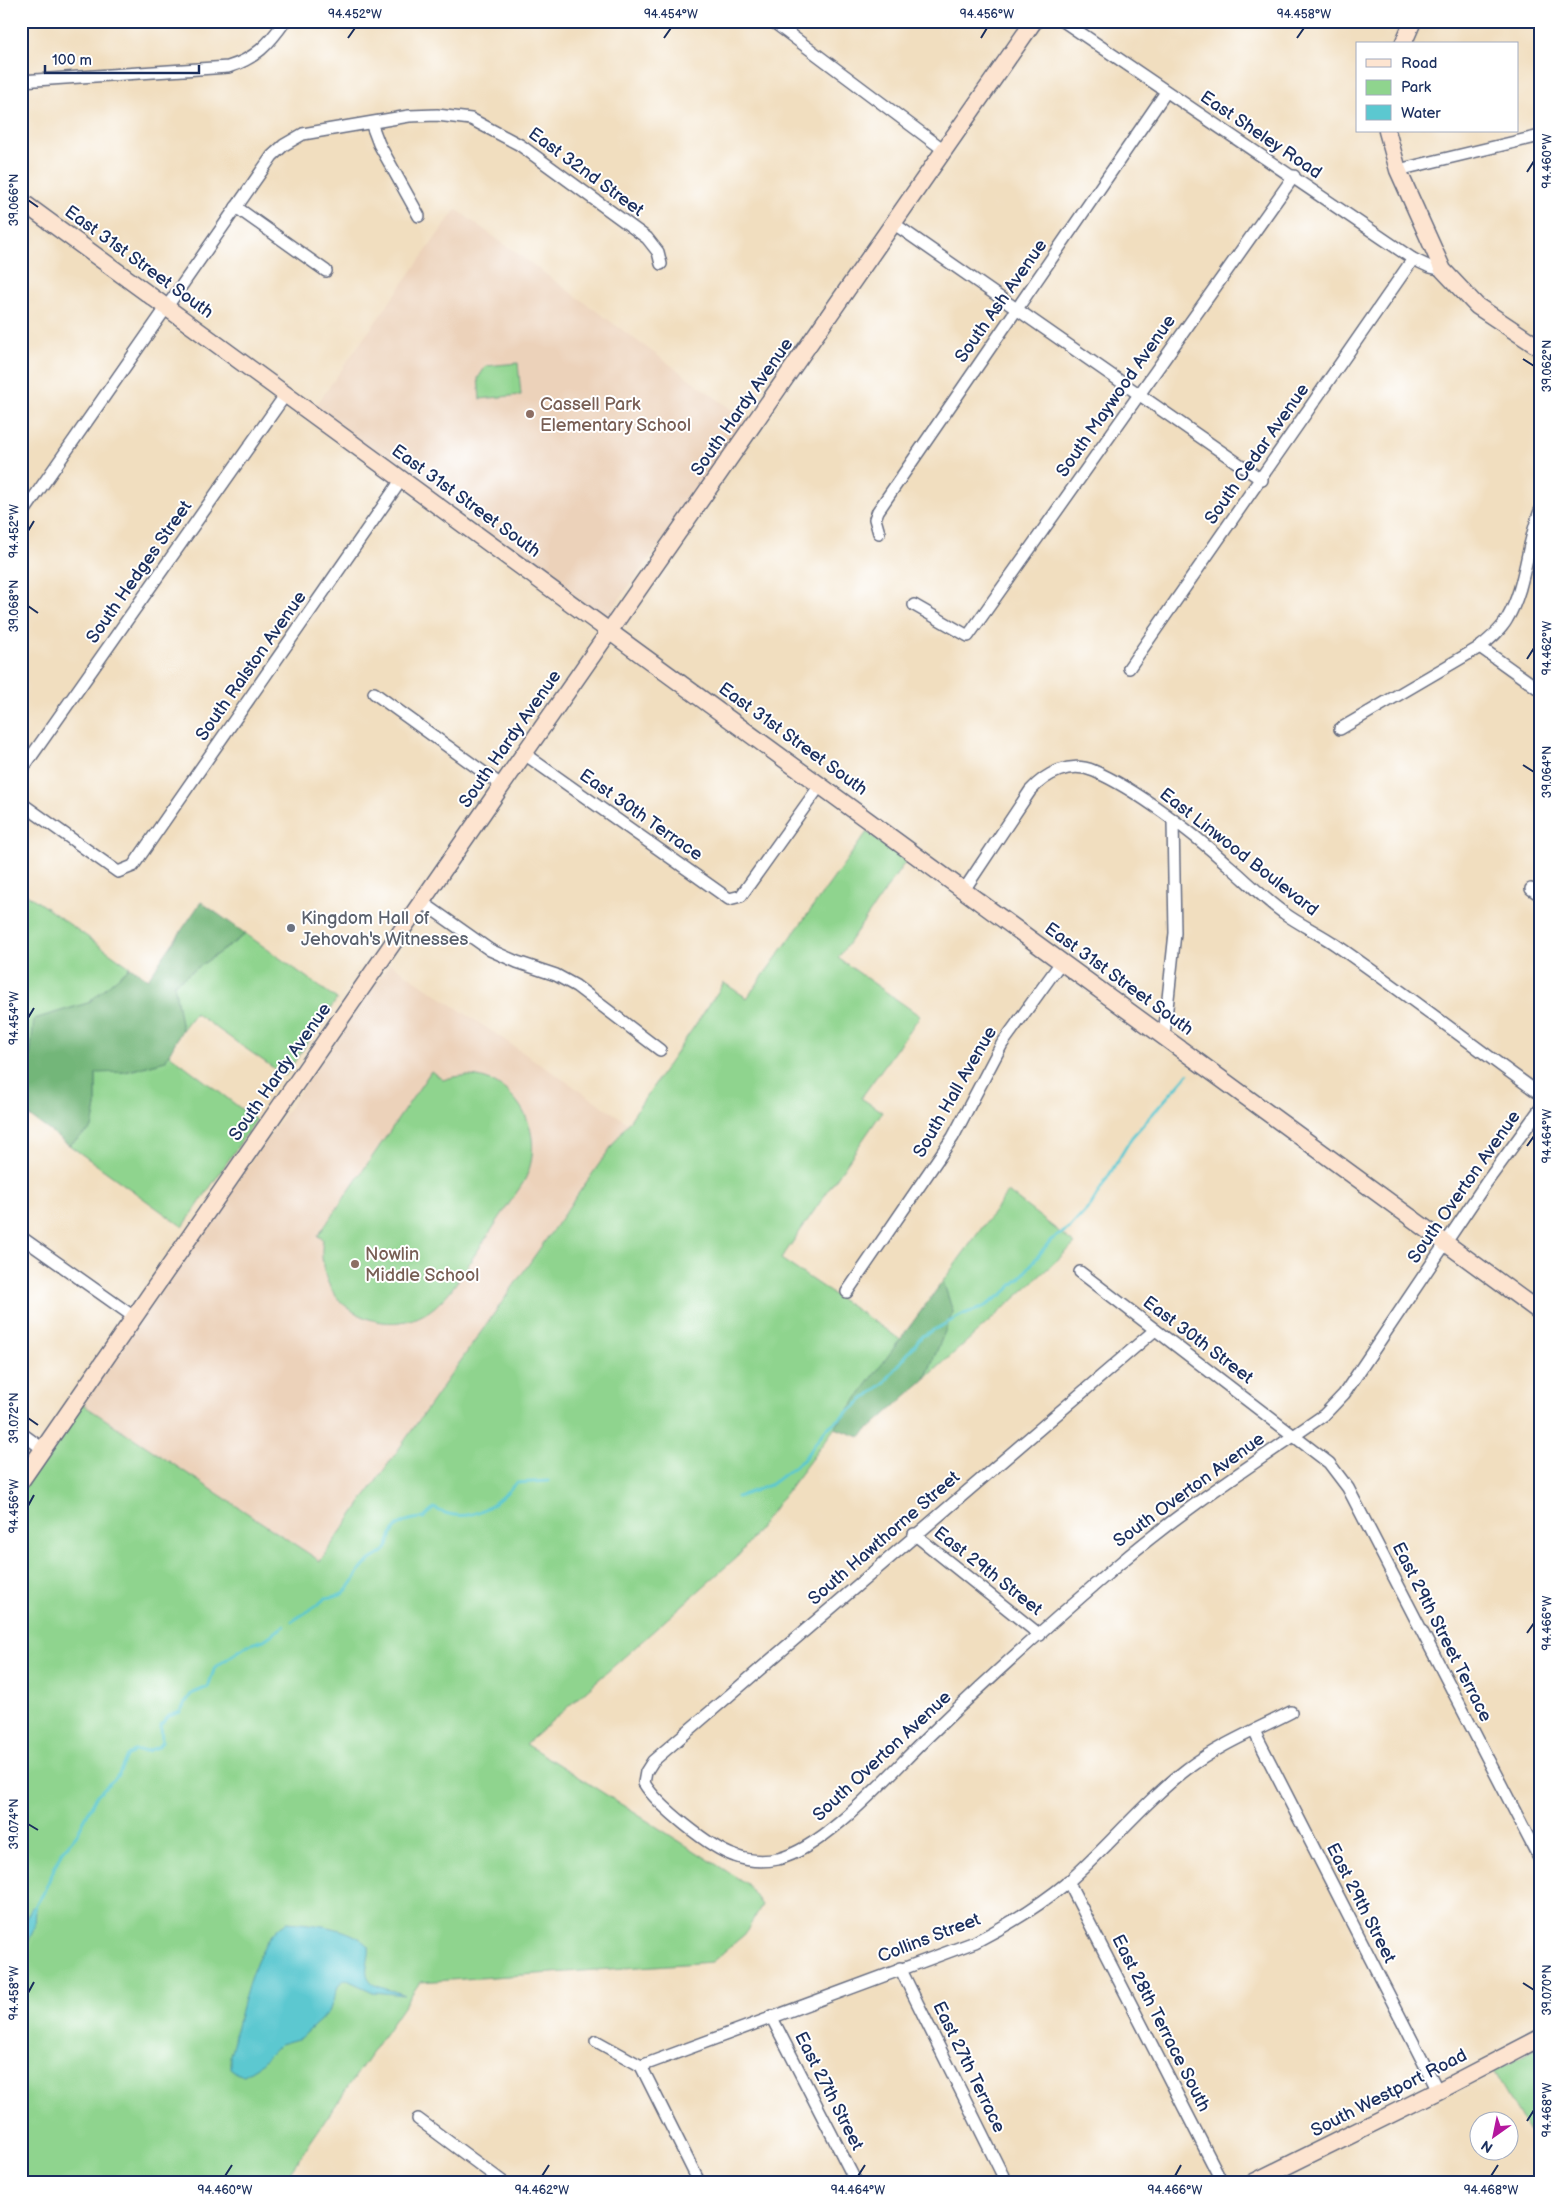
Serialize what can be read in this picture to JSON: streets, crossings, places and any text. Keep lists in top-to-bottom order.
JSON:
{
  "streets": {
    "street": [
      "East Sheley Road",
      "East 32nd Street",
      "East 31st Street South",
      "South Ash Avenue",
      "South Maywood Avenue",
      "South Hardy Avenue",
      "South Cedar Avenue",
      "South Hedges Street",
      "South Ralston Avenue",
      "East 30th Terrace",
      "East Linwood Boulevard",
      "South Hall Avenue",
      "South Overton Avenue",
      "East 30th Street",
      "South Hawthorne Street",
      "East 29th Street",
      "East 29th Street Terrace",
      "Collins Street",
      "East 28th Terrace South",
      "East 27th Terrace",
      "East 27th Street",
      "South Westport Road"
    ]
  },
  "crossings": [
    ["East Sheley Road", "South Ash Avenue"],
    ["East Sheley Road", "South Maywood Avenue"],
    ["East Sheley Road", "South Cedar Avenue"],
    ["East 32nd Street", "East 31st Street South"],
    ["East 31st Street South", "South Hardy Avenue"],
    ["East 31st Street South", "South Hedges Street"],
    ["East 31st Street South", "South Ralston Avenue"],
    ["East 31st Street South", "East 30th Terrace"],
    ["East 31st Street South", "East Linwood Boulevard"],
    ["East 31st Street South", "South Hall Avenue"],
    ["East 31st Street South", "South Overton Avenue"],
    ["South Hardy Avenue", "East 30th Terrace"],
    ["South Overton Avenue", "East 30th Street"],
    ["South Overton Avenue", "South Hawthorne Street"],
    ["South Overton Avenue", "East 29th Street"],
    ["South Overton Avenue", "East 29th Street Terrace"],
    ["East 30th Street", "South Hawthorne Street"],
    ["East 30th Street", "East 29th Street Terrace"],
    ["South Hawthorne Street", "East 29th Street"],
    ["East 29th Street", "Collins Street"],
    ["East 29th Street", "South Westport Road"],
    ["Collins Street", "East 28th Terrace South"],
    ["Collins Street", "East 27th Terrace"],
    ["Collins Street", "East 27th Street"]
  ],
  "places": ["Cassell Park Elementary School", "Kingdom Hall of Jehovah's Witnesses", "Nowlin Middle School"],
  "legend": ["Road", "Park", "Water"],
  "scale_bar": "100 m",
  "north": "bottom left",
  "coordinates": [
    "94.452°W",
    "94.454°W",
    "94.456°W",
    "94.458°W",
    "94.460°W",
    "39.066°N",
    "39.062°N",
    "39.068°N",
    "94.462°W",
    "39.064°N",
    "94.464°W",
    "39.072°N",
    "94.466°W",
    "39.074°N",
    "39.070°N",
    "94.468°W"
  ]
}
